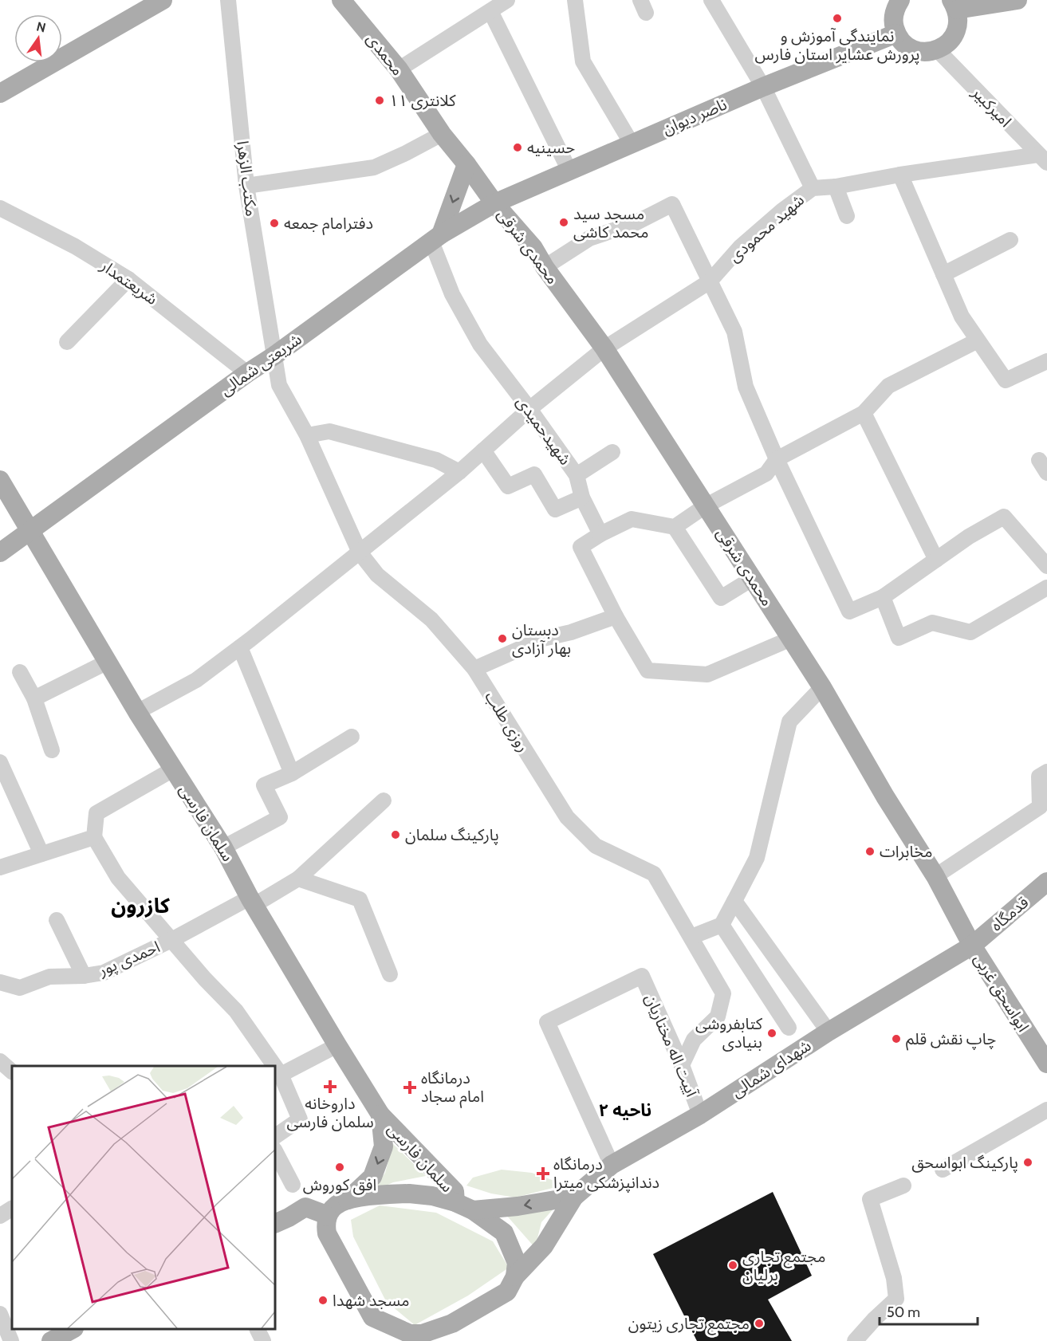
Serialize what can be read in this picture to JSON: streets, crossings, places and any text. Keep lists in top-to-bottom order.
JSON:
{
  "streets": {
    "main road": [
      "محمدی",
      "ناصر دیوان",
      "محمدی شرقی",
      "شریعتی شمالی",
      "سلمان فارسی",
      "قدمگاه",
      "ابواسحق غربی",
      "شهدای شمالی"
    ],
    "street": [
      "امیرکبیر",
      "مکتب الزهرا",
      "شهید محمودی",
      "شریعتمدار",
      "شهیدحمیدی",
      "روزی طلب",
      "احمدی پور",
      "آییت اله مختاریان"
    ]
  },
  "crossings": [
    ["محمدی", "ناصر دیوان"],
    ["محمدی", "محمدی شرقی"],
    ["محمدی", "شریعتی شمالی"],
    ["امیرکبیر", "شهید محمودی"],
    ["ناصر دیوان", "محمدی شرقی"],
    ["ناصر دیوان", "شریعتی شمالی"],
    ["مکتب الزهرا", "شریعتی شمالی"],
    ["مکتب الزهرا", "روزی طلب"],
    ["شهید محمودی", "محمدی شرقی"],
    ["شهید محمودی", "شهیدحمیدی"],
    ["شهید محمودی", "روزی طلب"],
    ["شهید محمودی", "سلمان فارسی"],
    ["محمدی شرقی", "شریعتی شمالی"],
    ["محمدی شرقی", "قدمگاه"],
    ["محمدی شرقی", "ابواسحق غربی"],
    ["محمدی شرقی", "شهدای شمالی"],
    ["شریعتمدار", "شریعتی شمالی"],
    ["شریعتی شمالی", "شهیدحمیدی"],
    ["شریعتی شمالی", "روزی طلب"],
    ["شریعتی شمالی", "سلمان فارسی"],
    ["روزی طلب", "آییت اله مختاریان"],
    ["سلمان فارسی", "احمدی پور"],
    ["قدمگاه", "ابواسحق غربی"],
    ["قدمگاه", "شهدای شمالی"],
    ["ابواسحق غربی", "شهدای شمالی"],
    ["آییت اله مختاریان", "شهدای شمالی"]
  ],
  "districts": ["کازرون", "ناحیه ۲"],
  "places": {
    "other": [
      "نمایندگی آموزش و پرورش عشایر استان فارس",
      "کلانتری ۱۱",
      "حسینیه",
      "مسجد سید محمد کاشی",
      "دفترامام جمعه",
      "دبستان بهار آزادی",
      "پارکینگ سلمان",
      "مخابرات",
      "کتابفروشی بنیادی",
      "چاپ نقش قلم",
      "پارکینگ ابواسحق",
      "افق کوروش",
      "مجتمع تجاری برلیان",
      "مسجد شهدا",
      "مجتمع تجاری زیتون"
    ],
    "health": ["داروخانه سلمان فارسی", "درمانگاه امام سجاد", "درمانگاه دندانپزشکی میترا"]
  },
  "scale_bar": "50 m",
  "north": "top"
}
